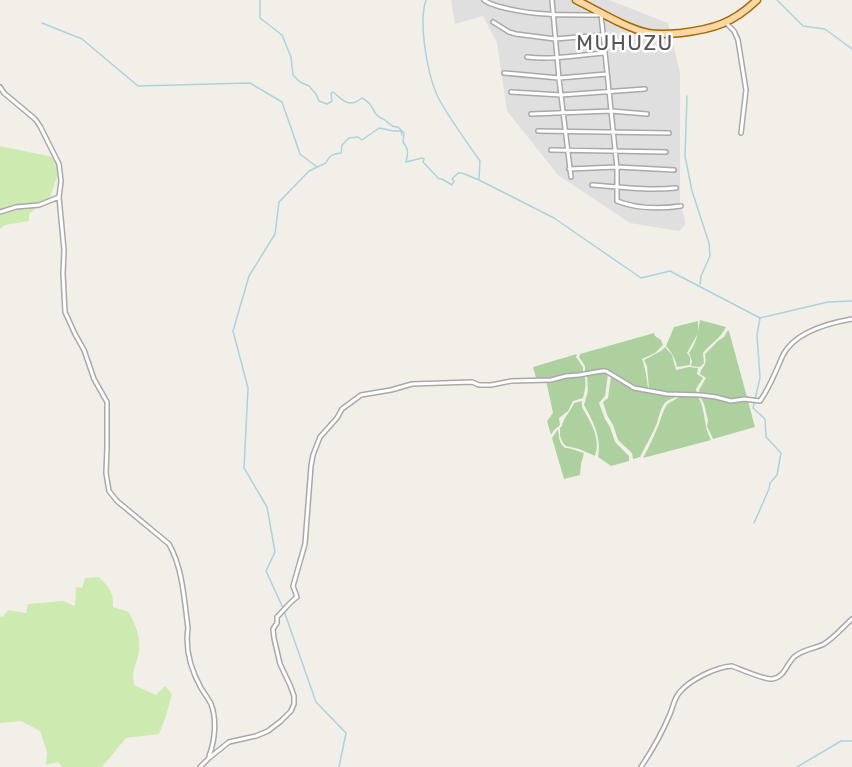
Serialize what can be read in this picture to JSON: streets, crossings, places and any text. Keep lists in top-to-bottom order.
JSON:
{
  "districts": ["MUHUZU"]
}
